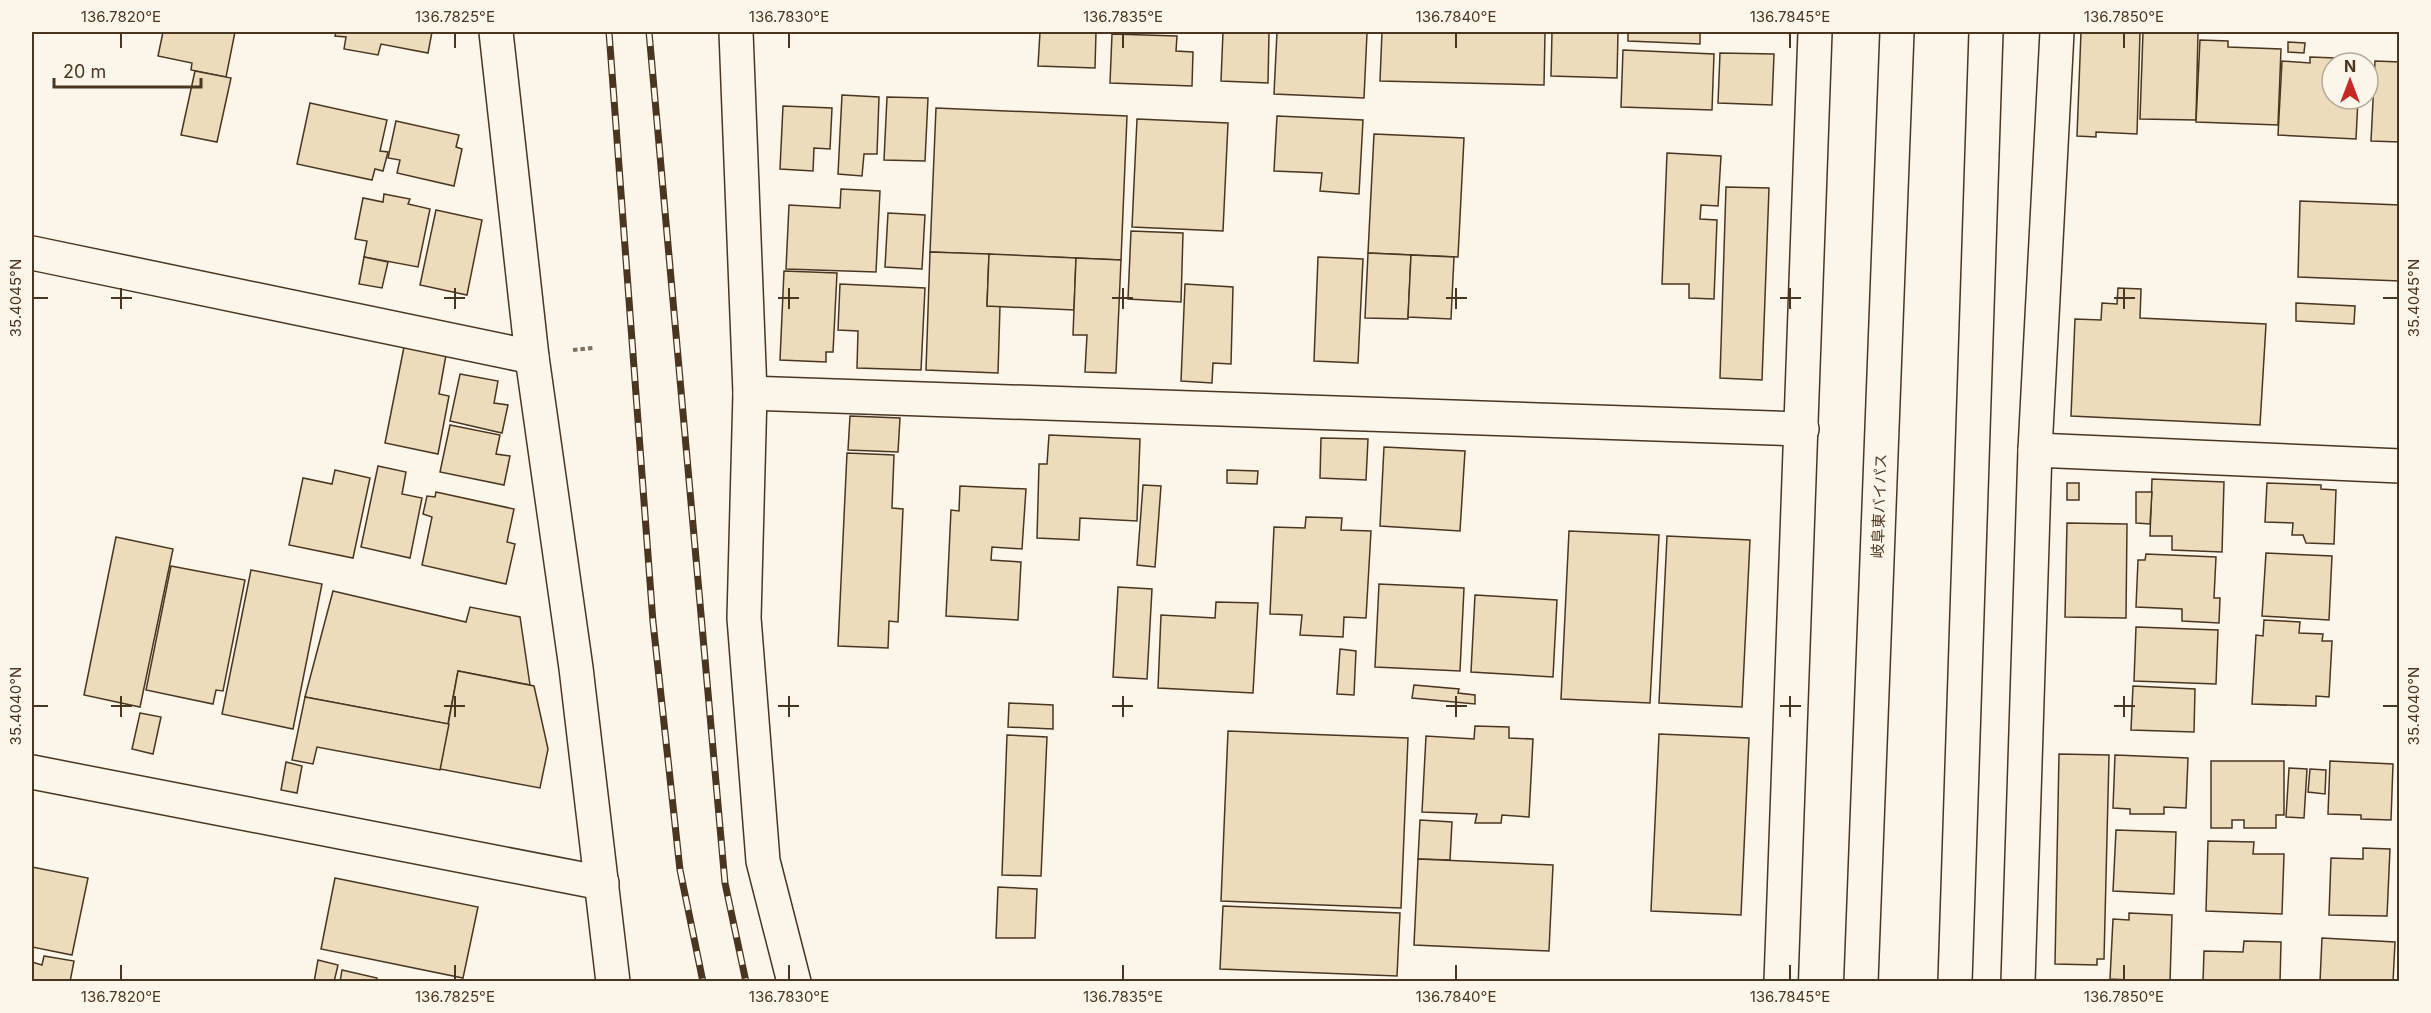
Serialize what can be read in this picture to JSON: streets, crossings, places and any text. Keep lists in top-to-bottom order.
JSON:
{
  "streets": {
    "main road": ["岐阜東バイパス"]
  },
  "scale_bar": "20 m",
  "north": "top",
  "coordinates": [
    "136.7820°E",
    "136.7825°E",
    "136.7830°E",
    "136.7835°E",
    "136.7840°E",
    "136.7845°E",
    "136.7850°E",
    "35.4045°N",
    "35.4040°N"
  ]
}
